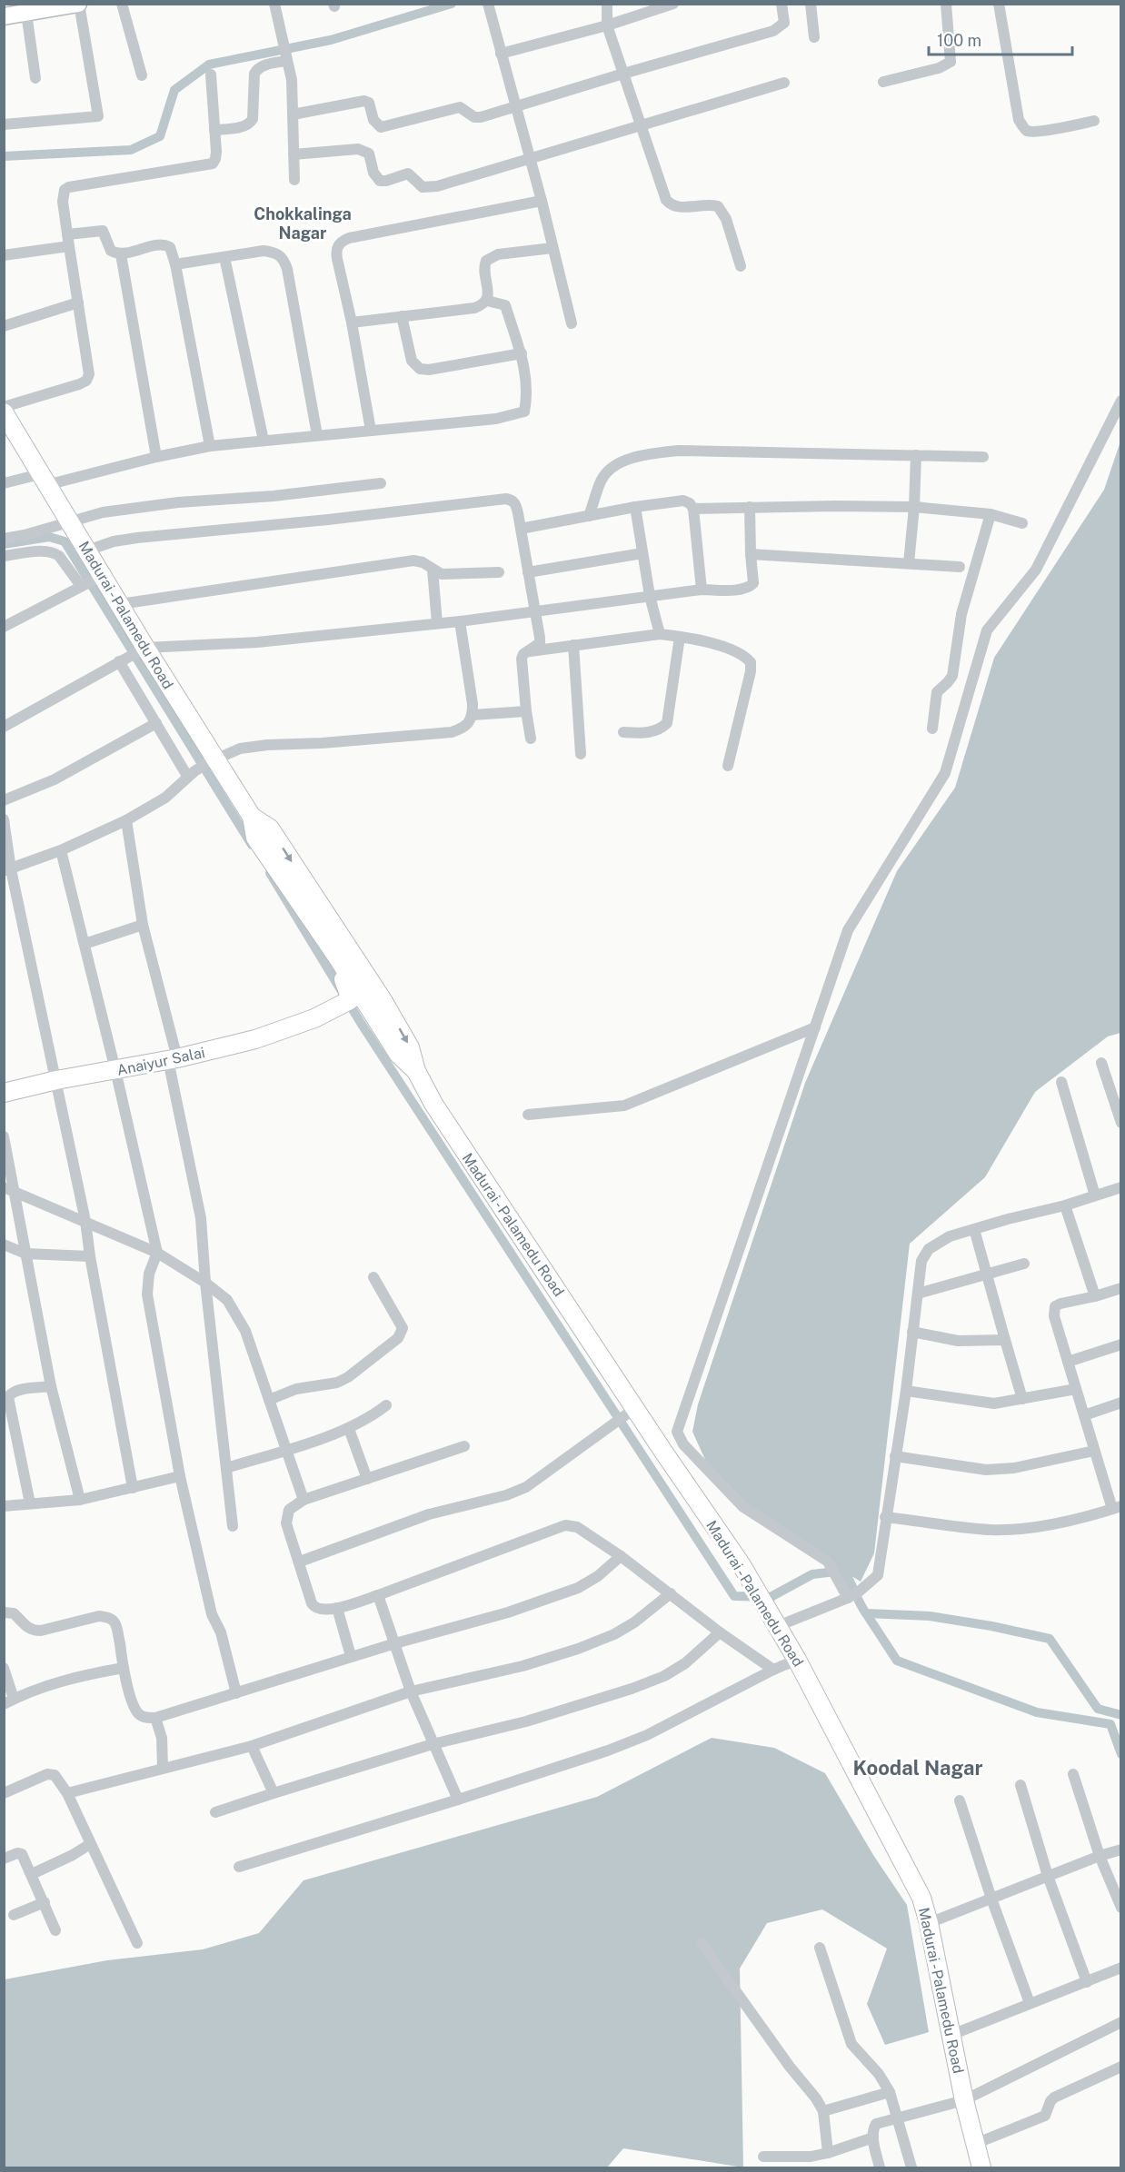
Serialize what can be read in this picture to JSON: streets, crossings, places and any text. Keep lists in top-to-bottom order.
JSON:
{
  "streets": {
    "main road": ["Madurai - Palamedu Road", "Anaiyur Salai"]
  },
  "crossings": [
    ["Madurai - Palamedu Road", "Anaiyur Salai"]
  ],
  "districts": ["Chokkalinga Nagar", "Koodal Nagar"],
  "scale_bar": "100 m"
}
